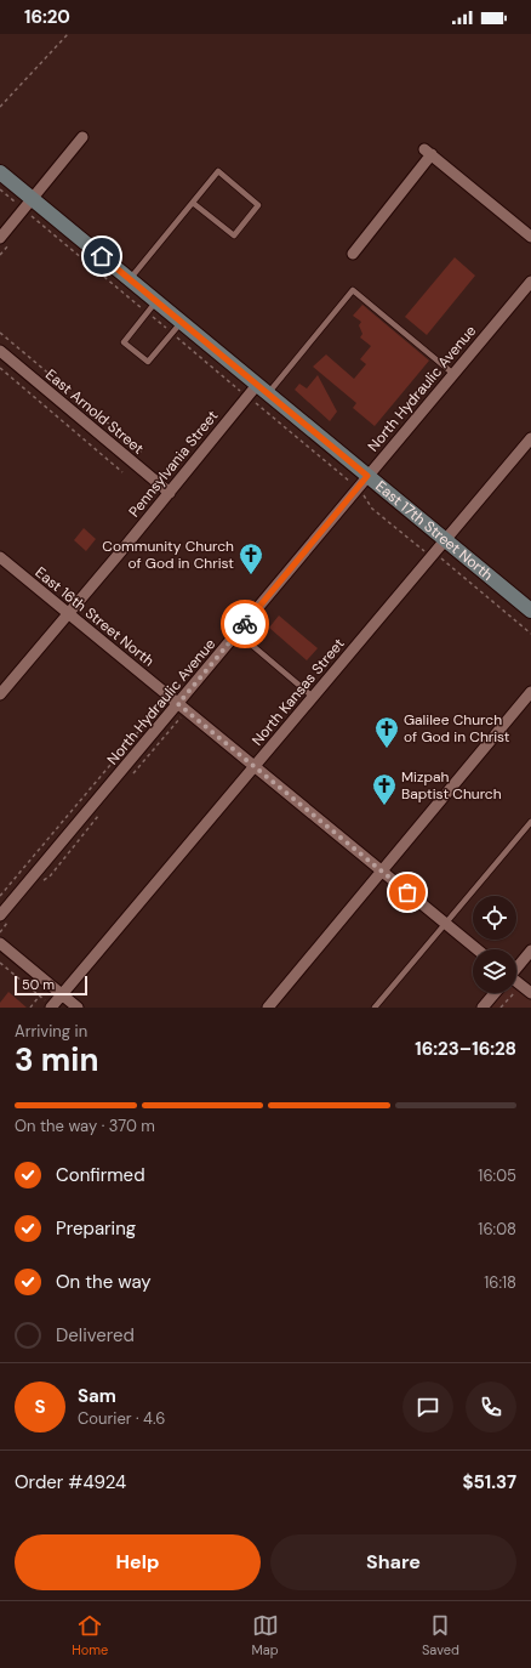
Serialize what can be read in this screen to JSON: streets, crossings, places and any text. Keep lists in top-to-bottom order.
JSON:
{
  "streets": {
    "street": [
      "North Hydraulic Avenue",
      "East Arnold Street",
      "Pennsylvania Street",
      "East 17th Street North",
      "East 16th Street North",
      "North Kansas Street"
    ]
  },
  "crossings": [
    ["North Hydraulic Avenue", "East 17th Street North"],
    ["North Hydraulic Avenue", "East 16th Street North"],
    ["East Arnold Street", "Pennsylvania Street"],
    ["Pennsylvania Street", "East 17th Street North"],
    ["Pennsylvania Street", "East 16th Street North"],
    ["East 17th Street North", "North Kansas Street"],
    ["East 16th Street North", "North Kansas Street"]
  ],
  "places": {
    "church": ["Community Church of God in Christ", "Galilee Church of God in Christ", "Mizpah Baptist Church"]
  },
  "scale_bar": "50 m",
  "page": {
    "status": "16:20",
    "scale": "50 m",
    "heading": ["3 min", "Arriving in", "16:23–16:28"],
    "panel": [
      "Sam",
      "Courier · 4.6",
      "Order #4924",
      "$51.37"
    ],
    "bar": "On the way · 370 m",
    "list": [
      ["Confirmed", "16:05"],
      ["Preparing", "16:08"],
      ["On the way", "16:18"],
      "Delivered"
    ],
    "round": "S",
    "buttons": ["Help", "Share"],
    "tabs": ["Home", "Map", "Saved"]
  }
}
